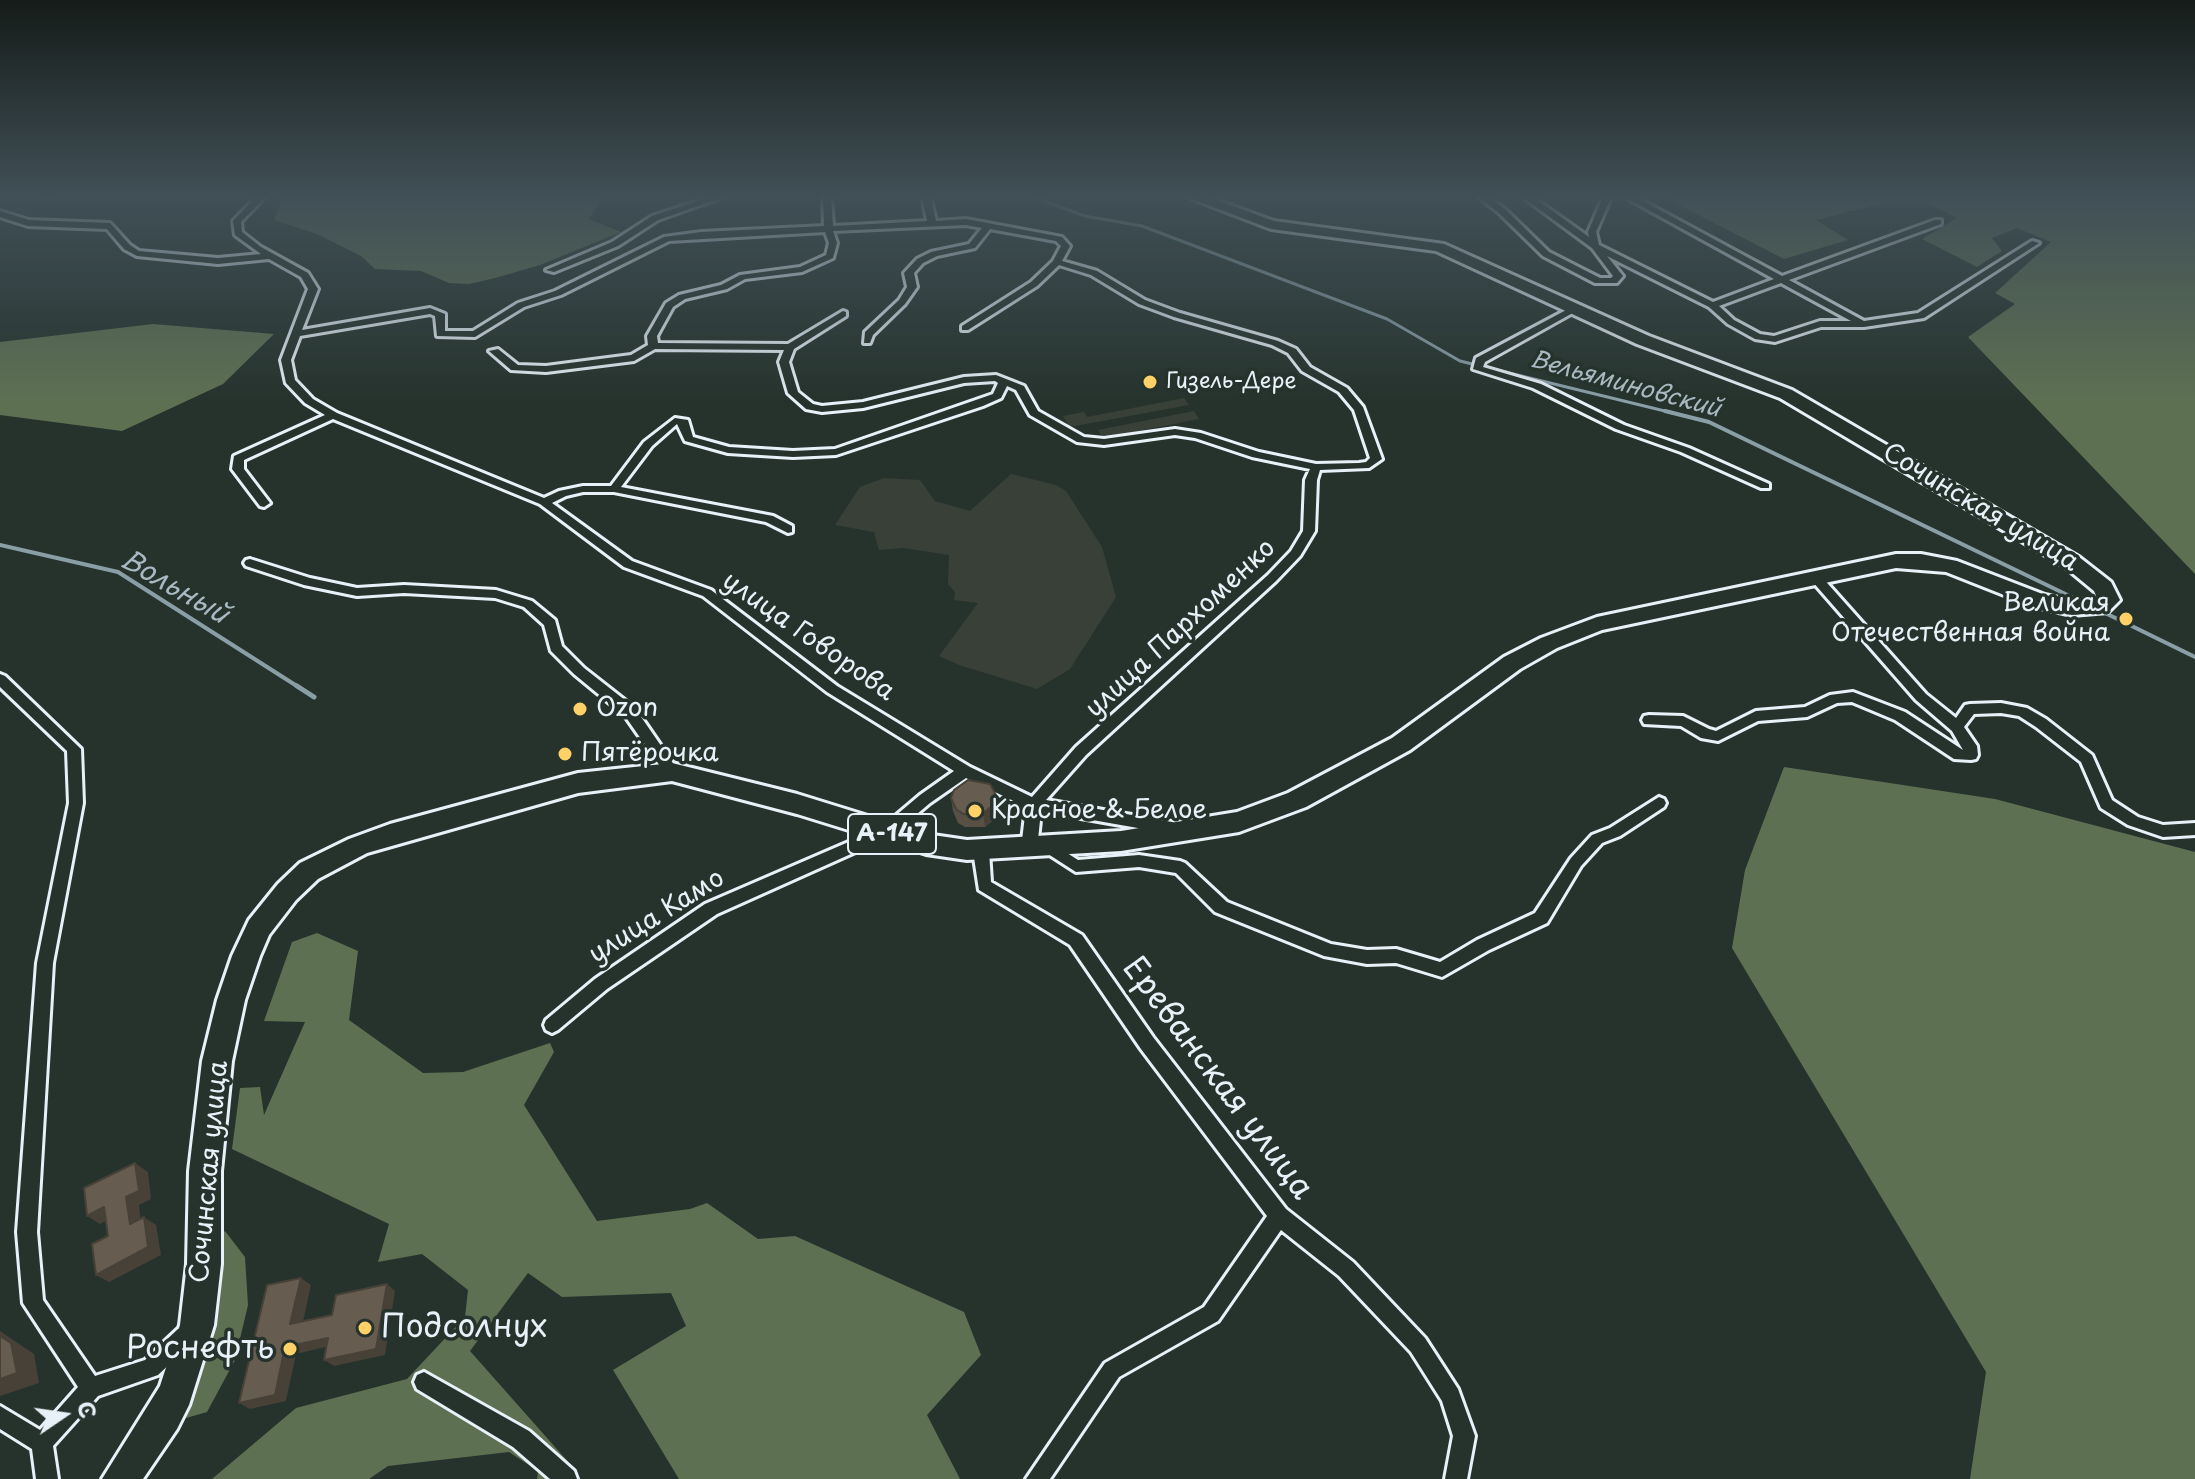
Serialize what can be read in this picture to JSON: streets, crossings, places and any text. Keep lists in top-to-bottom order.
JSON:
{
  "streets": {
    "highway": ["Сочинская улица", "А-147"],
    "street": [
      "улица Пархоменко",
      "улица Говорова",
      "улица Камо",
      "Ереванская улица"
    ]
  },
  "crossings": [
    ["Сочинская улица", "улица Говорова"],
    ["Сочинская улица", "улица Камо"],
    ["Сочинская улица", "Ереванская улица"],
    ["улица Пархоменко", "улица Говорова"],
    ["улица Говорова", "улица Камо"]
  ],
  "water": ["Вельяминовский", "Вольный"],
  "places": [
    "Гизель-Дере",
    "Великая Отечественная война",
    "Ozon",
    "Пятёрочка",
    "Красное & Белое",
    "Подсолнух",
    "Роснефть"
  ],
  "north": "right"
}
